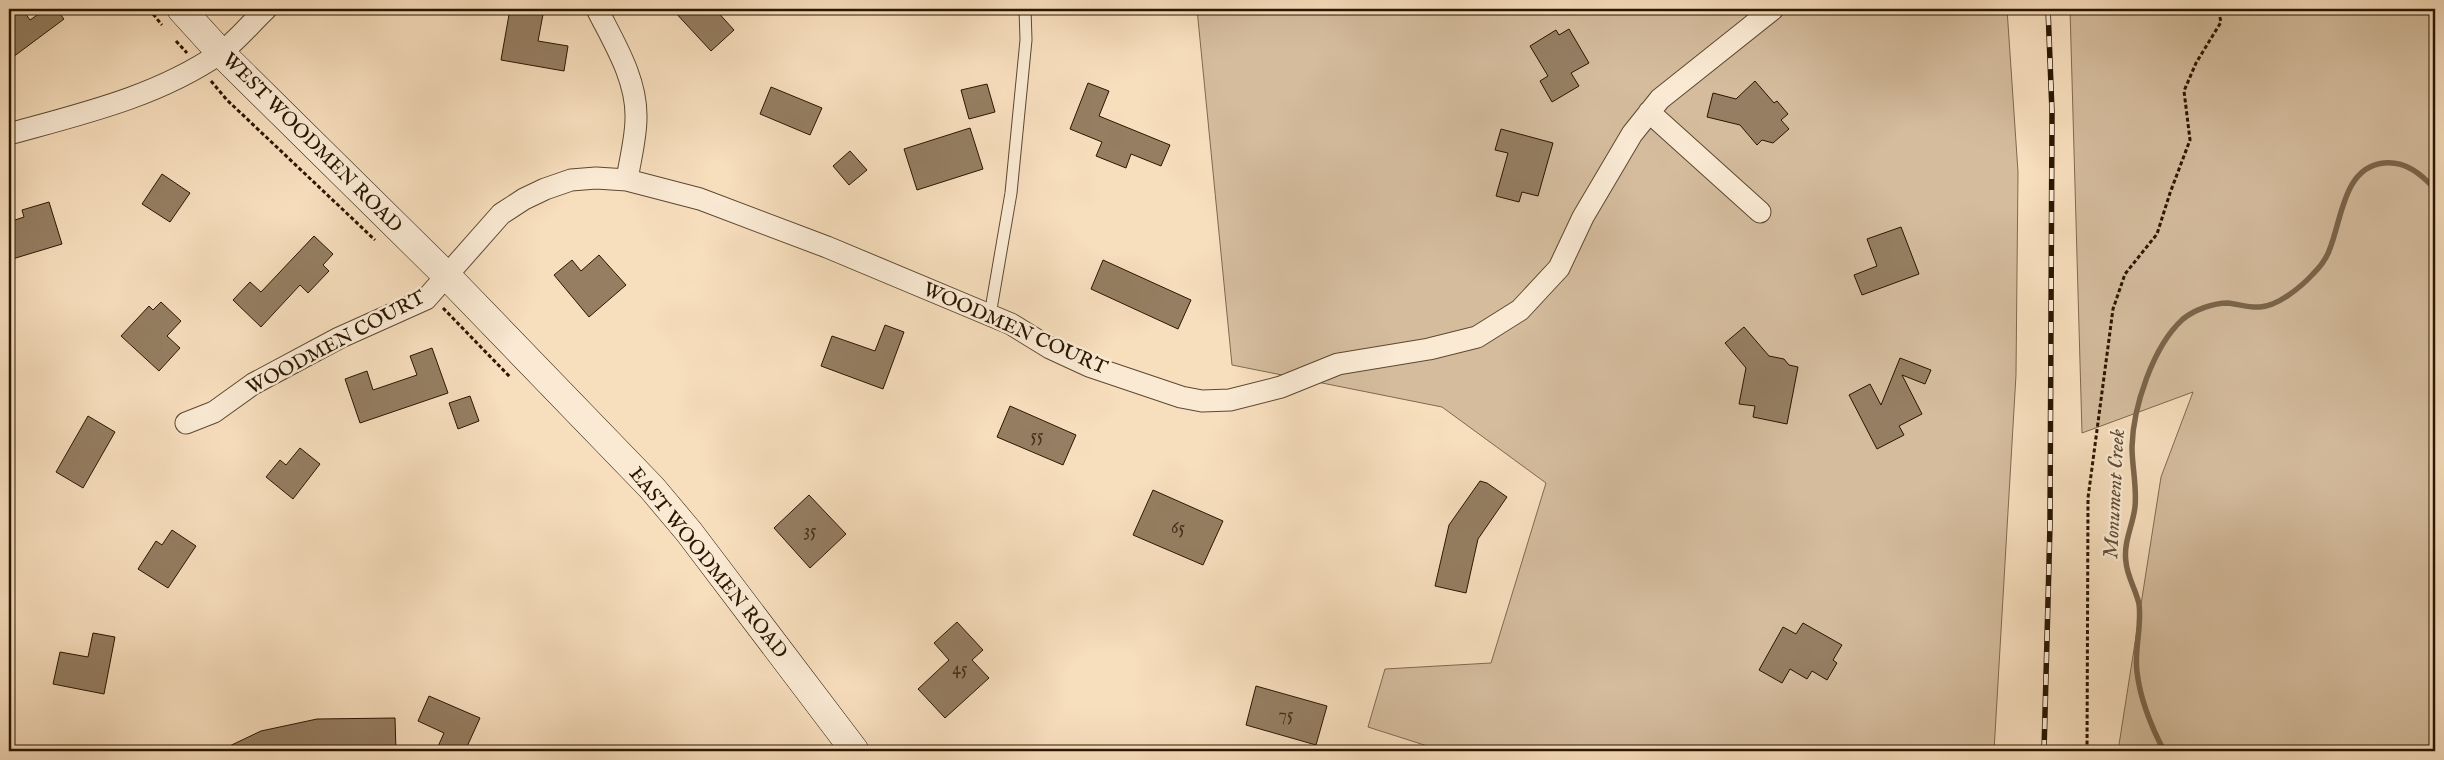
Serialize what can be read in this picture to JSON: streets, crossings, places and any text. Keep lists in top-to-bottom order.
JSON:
{
  "streets": {
    "main road": ["WEST WOODMEN ROAD", "EAST WOODMEN ROAD"],
    "street": ["WOODMEN COURT"]
  },
  "crossings": [
    ["WEST WOODMEN ROAD", "WOODMEN COURT"],
    ["WEST WOODMEN ROAD", "EAST WOODMEN ROAD"],
    ["WOODMEN COURT", "EAST WOODMEN ROAD"]
  ],
  "water": ["Monument Creek"],
  "house_numbers": [
    "55",
    "65",
    "35",
    "45",
    "75"
  ]
}
